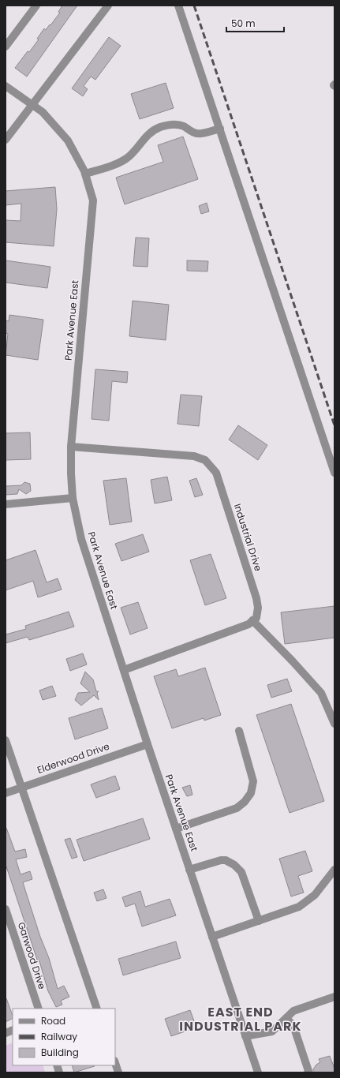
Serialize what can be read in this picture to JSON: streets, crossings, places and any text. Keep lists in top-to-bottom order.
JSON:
{
  "streets": {
    "street": [
      "Park Avenue East",
      "Industrial Drive",
      "Elderwood Drive",
      "Garwood Drive"
    ]
  },
  "crossings": [
    ["Park Avenue East", "Industrial Drive"],
    ["Park Avenue East", "Elderwood Drive"]
  ],
  "districts": ["EAST END INDUSTRIAL PARK"],
  "legend": ["Road", "Railway", "Building"],
  "scale_bar": "50 m"
}
